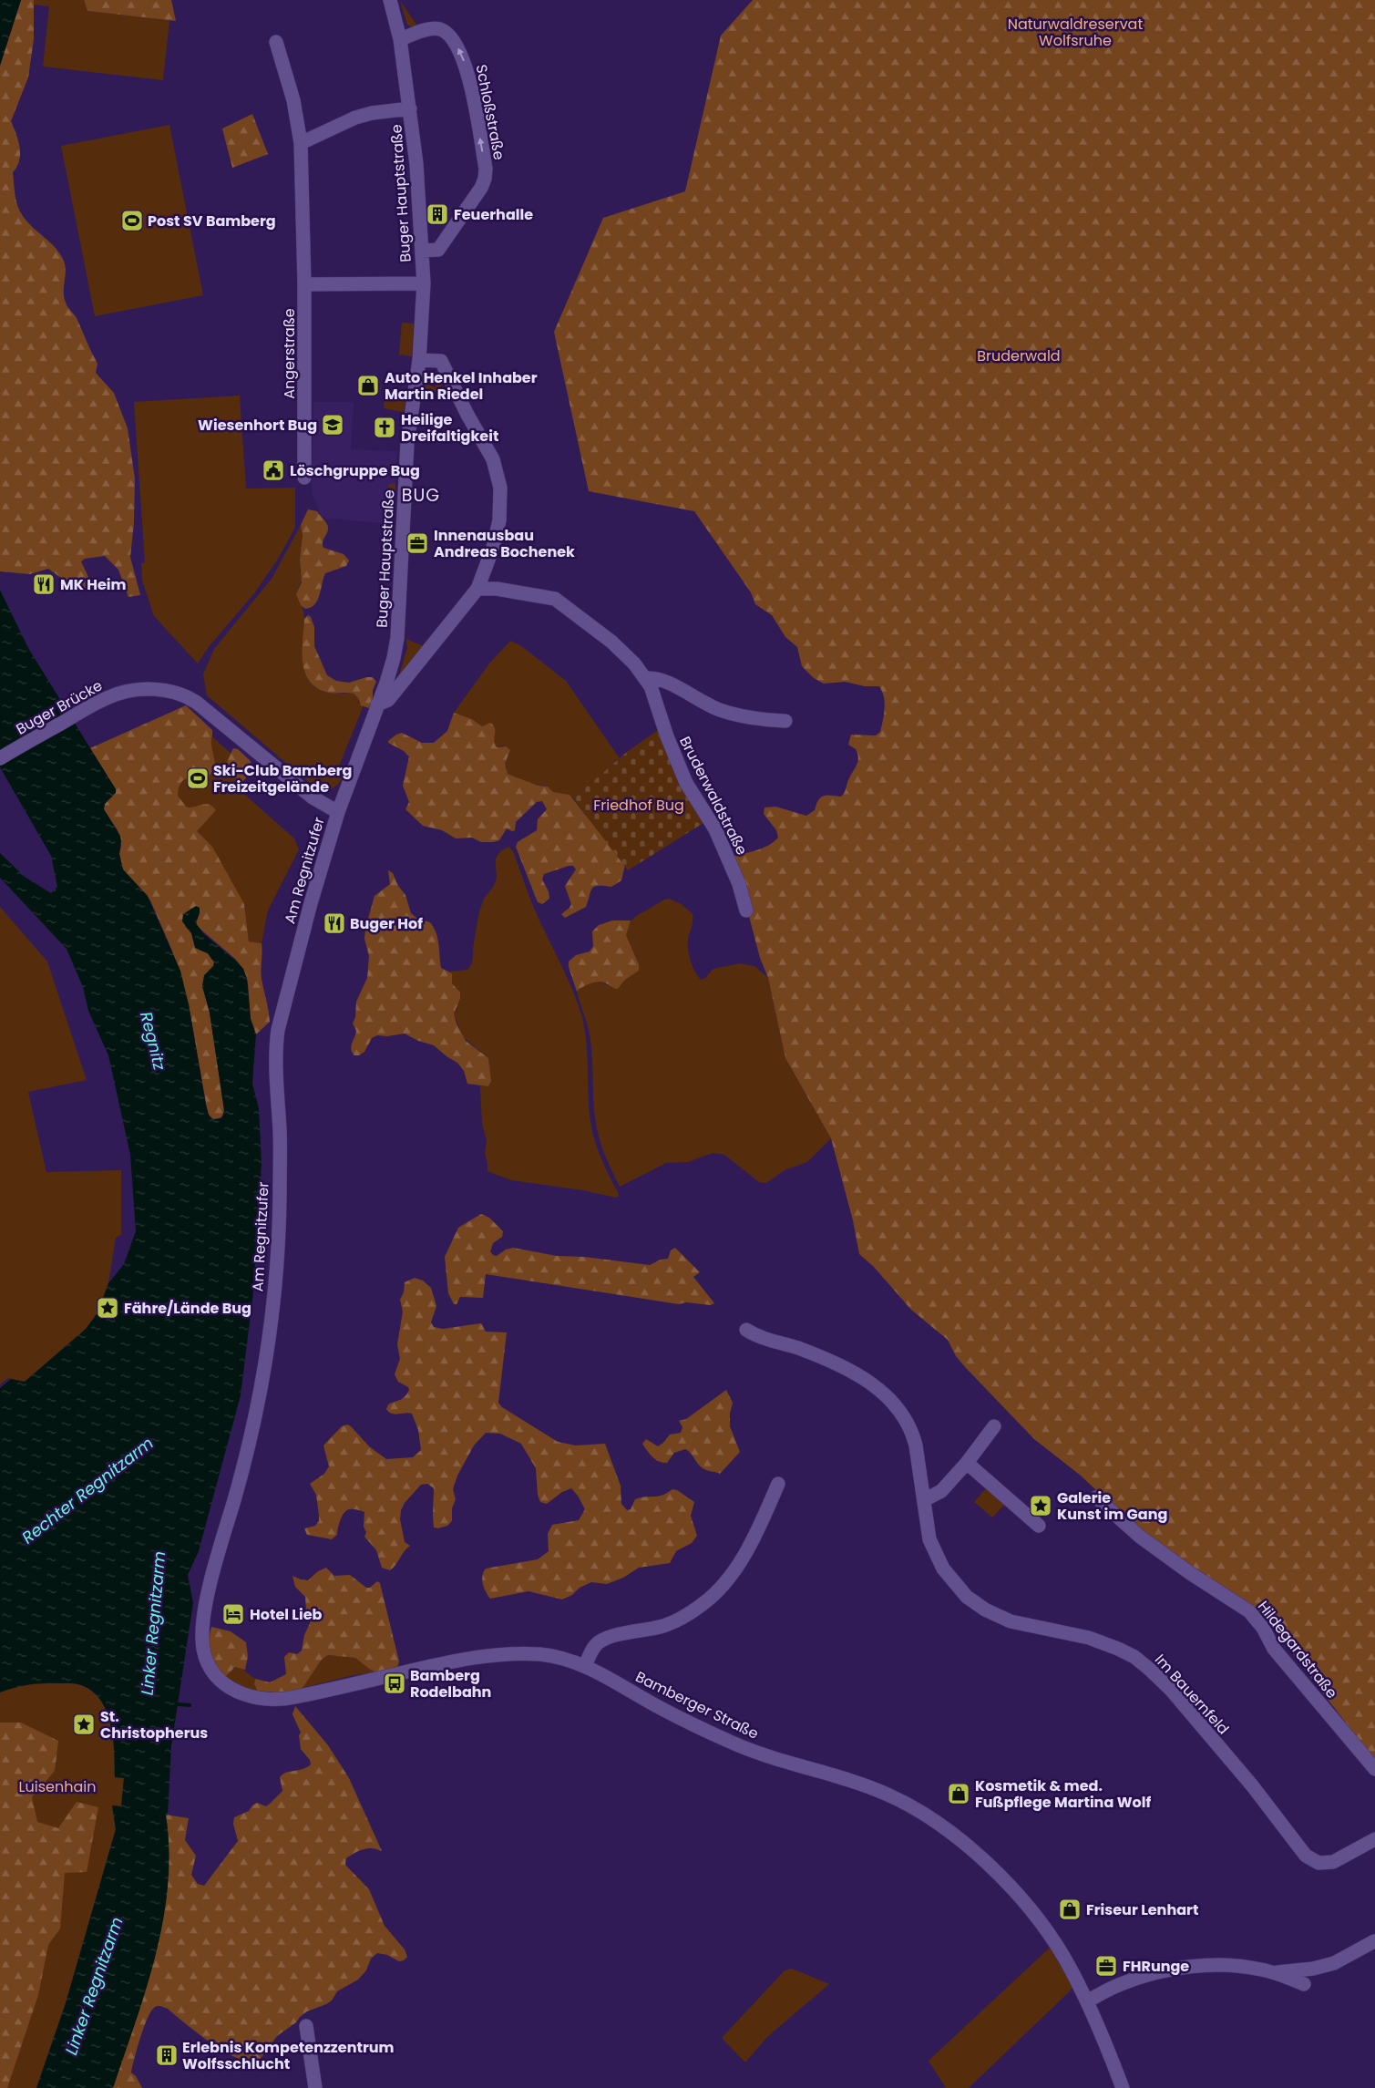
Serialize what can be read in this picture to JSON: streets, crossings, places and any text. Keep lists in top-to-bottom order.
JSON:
{
  "streets": {
    "street": [
      "Schloßstraße",
      "Buger Hauptstraße",
      "Angerstraße",
      "Buger Brücke",
      "Bruderwaldstraße",
      "Am Regnitzufer",
      "Hildegardstraße",
      "Im Bauernfeld",
      "Bamberger Straße"
    ]
  },
  "crossings": [
    ["Schloßstraße", "Buger Hauptstraße"],
    ["Buger Hauptstraße", "Buger Brücke"],
    ["Buger Hauptstraße", "Am Regnitzufer"],
    ["Buger Brücke", "Am Regnitzufer"],
    ["Am Regnitzufer", "Bamberger Straße"]
  ],
  "districts": ["BUG"],
  "water": ["Regnitz", "Rechter Regnitzarm", "Linker Regnitzarm"],
  "parks": [
    "Naturwaldreservat Wolfsruhe",
    "Bruderwald",
    "Friedhof Bug",
    "Luisenhain"
  ],
  "places": {
    "building": ["Feuerhalle", "Erlebnis Kompetenzzentrum Wolfsschlucht"],
    "sports": ["Post SV Bamberg", "Ski-Club Bamberg Freizeitgelände"],
    "shop": ["Auto Henkel Inhaber Martin Riedel", "Kosmetik & med. Fußpflege Martina Wolf", "Friseur Lenhart"],
    "school or university": ["Wiesenhort Bug"],
    "church": ["Heilige Dreifaltigkeit"],
    "public building": ["Löschgruppe Bug"],
    "office": ["Innenausbau Andreas Bochenek", "FHRunge"],
    "restaurant": ["MK Heim", "Buger Hof"],
    "place": ["Fähre/Lände Bug", "Galerie Kunst im Gang", "St. Christopherus"],
    "hotel": ["Hotel Lieb"],
    "bus stop": ["Bamberg Rodelbahn"]
  }
}
